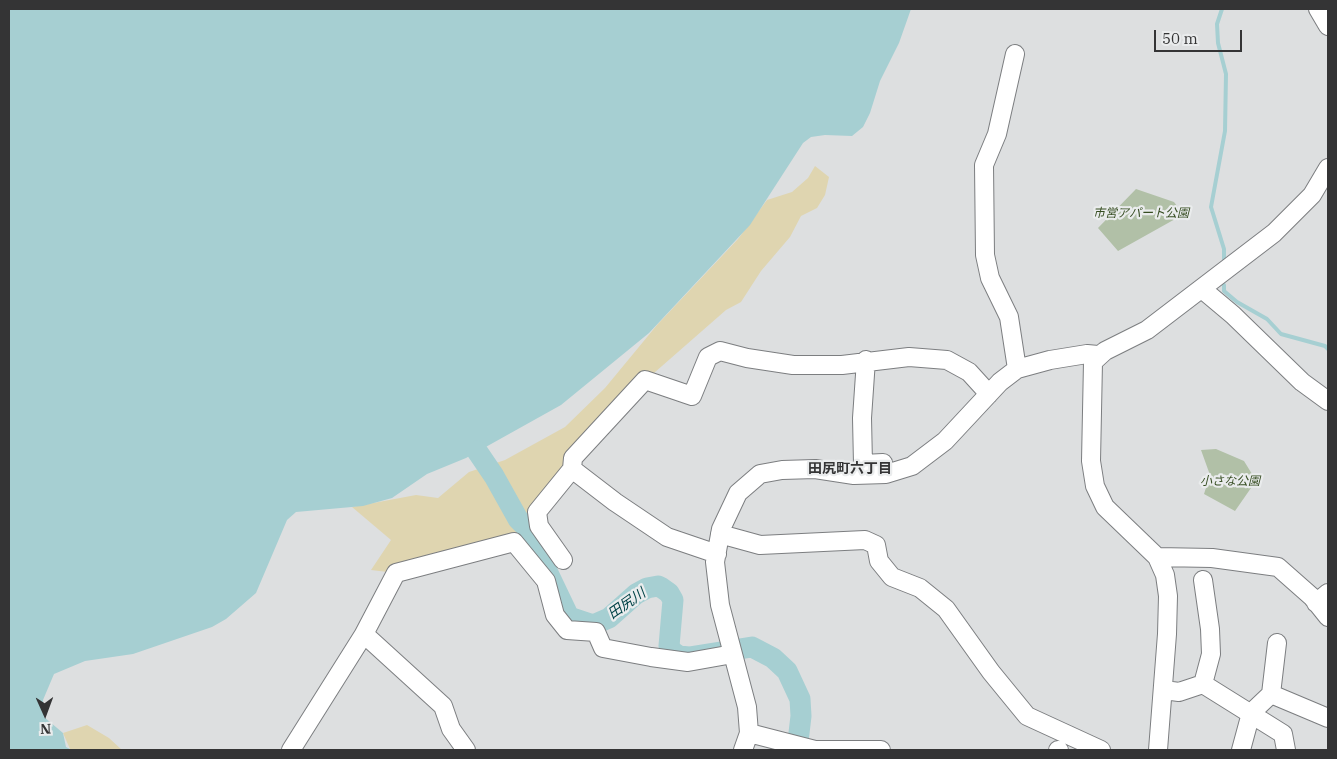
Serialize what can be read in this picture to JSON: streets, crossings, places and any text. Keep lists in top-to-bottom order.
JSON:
{
  "districts": ["田尻町六丁目"],
  "water": ["田尻川"],
  "parks": ["市営アパート公園", "小さな公園"],
  "scale_bar": "50 m",
  "north": "bottom"
}
